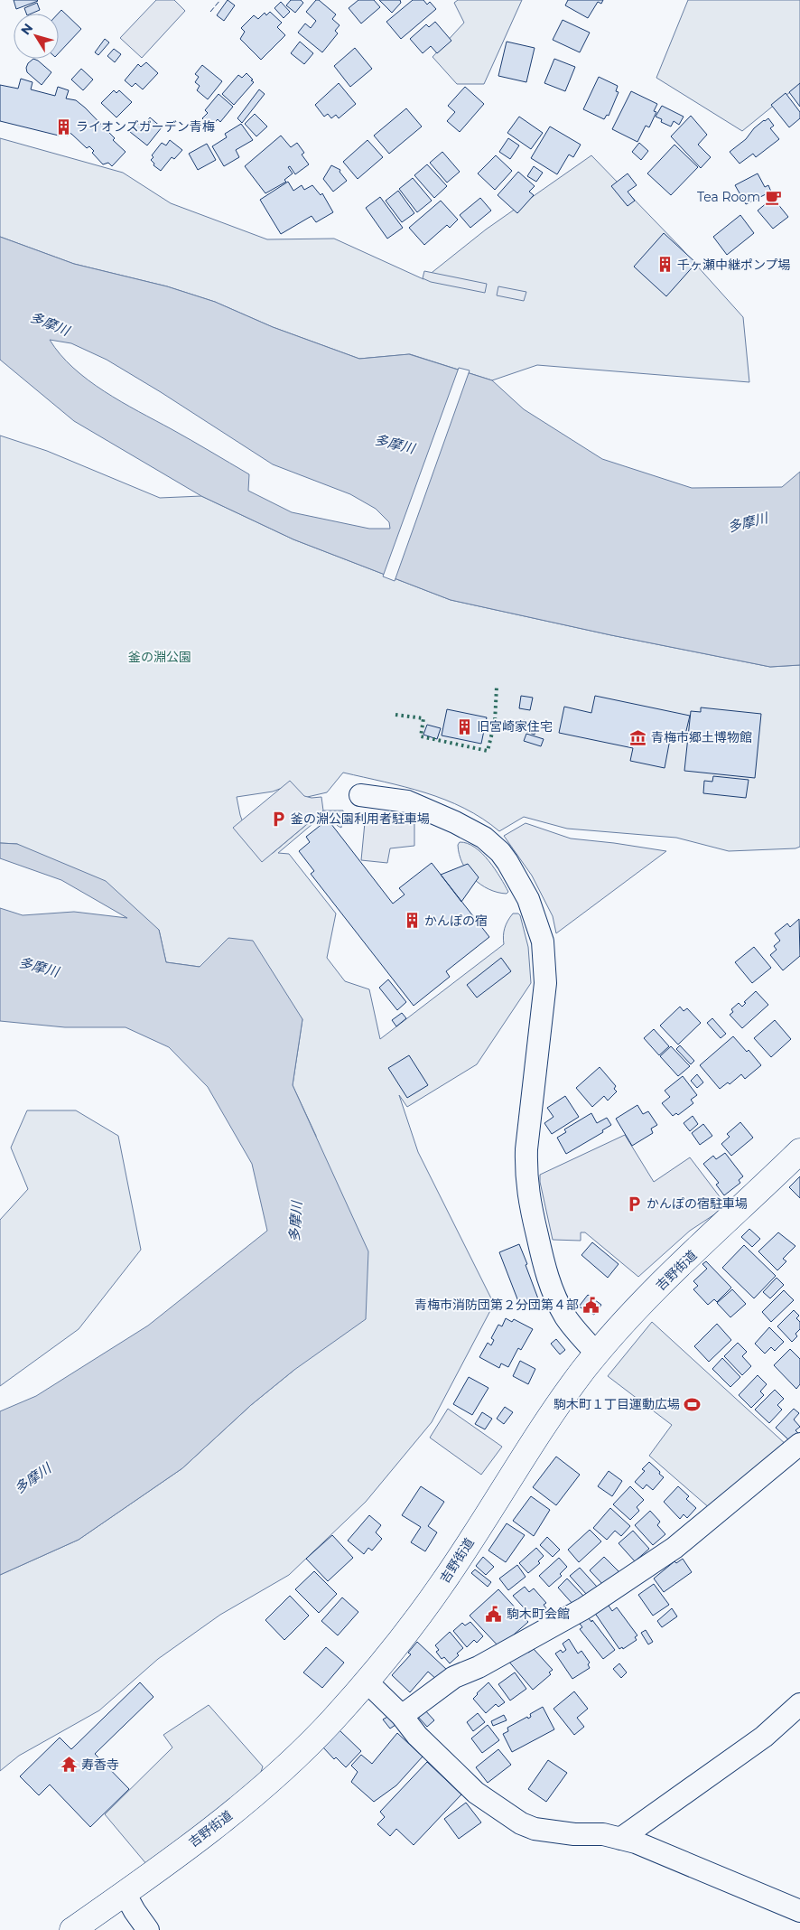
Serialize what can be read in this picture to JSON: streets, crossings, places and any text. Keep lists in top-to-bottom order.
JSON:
{
  "streets": {
    "highway": ["吉野街道"]
  },
  "water": ["多摩川"],
  "parks": ["釜の淵公園"],
  "places": {
    "building": [
      "ライオンズガーデン青梅",
      "千ヶ瀬中継ポンプ場",
      "旧宮崎家住宅",
      "かんぽの宿"
    ],
    "cafe": ["Tea Room"],
    "museum": ["青梅市郷土博物館"],
    "parking": ["釜の淵公園利用者駐車場", "かんぽの宿駐車場"],
    "public building": ["青梅市消防団第２分団第４部", "駒木町会館"],
    "sports": ["駒木町１丁目運動広場"],
    "temple": ["寿香寺"]
  },
  "north": "top left"
}
